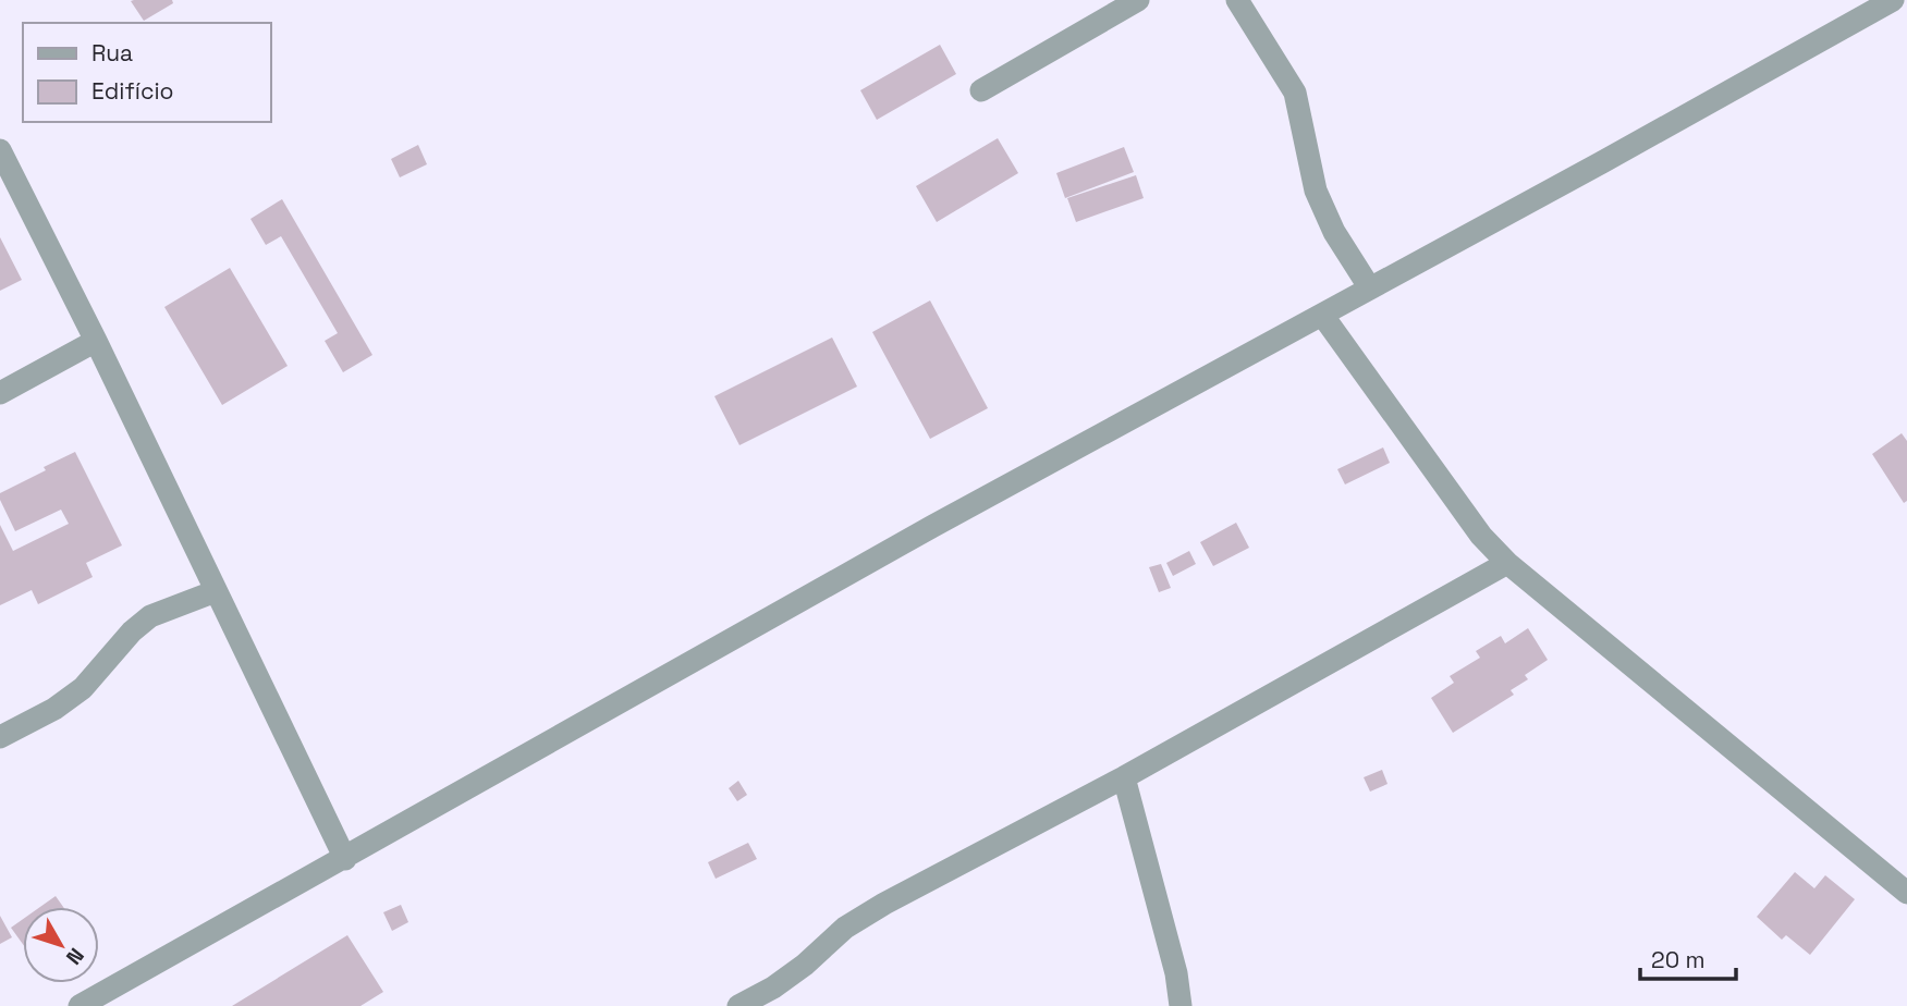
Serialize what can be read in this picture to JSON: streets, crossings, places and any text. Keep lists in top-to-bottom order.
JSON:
{
  "legend": ["Rua", "Edifício"],
  "scale_bar": "20 m",
  "north": "bottom right"
}
